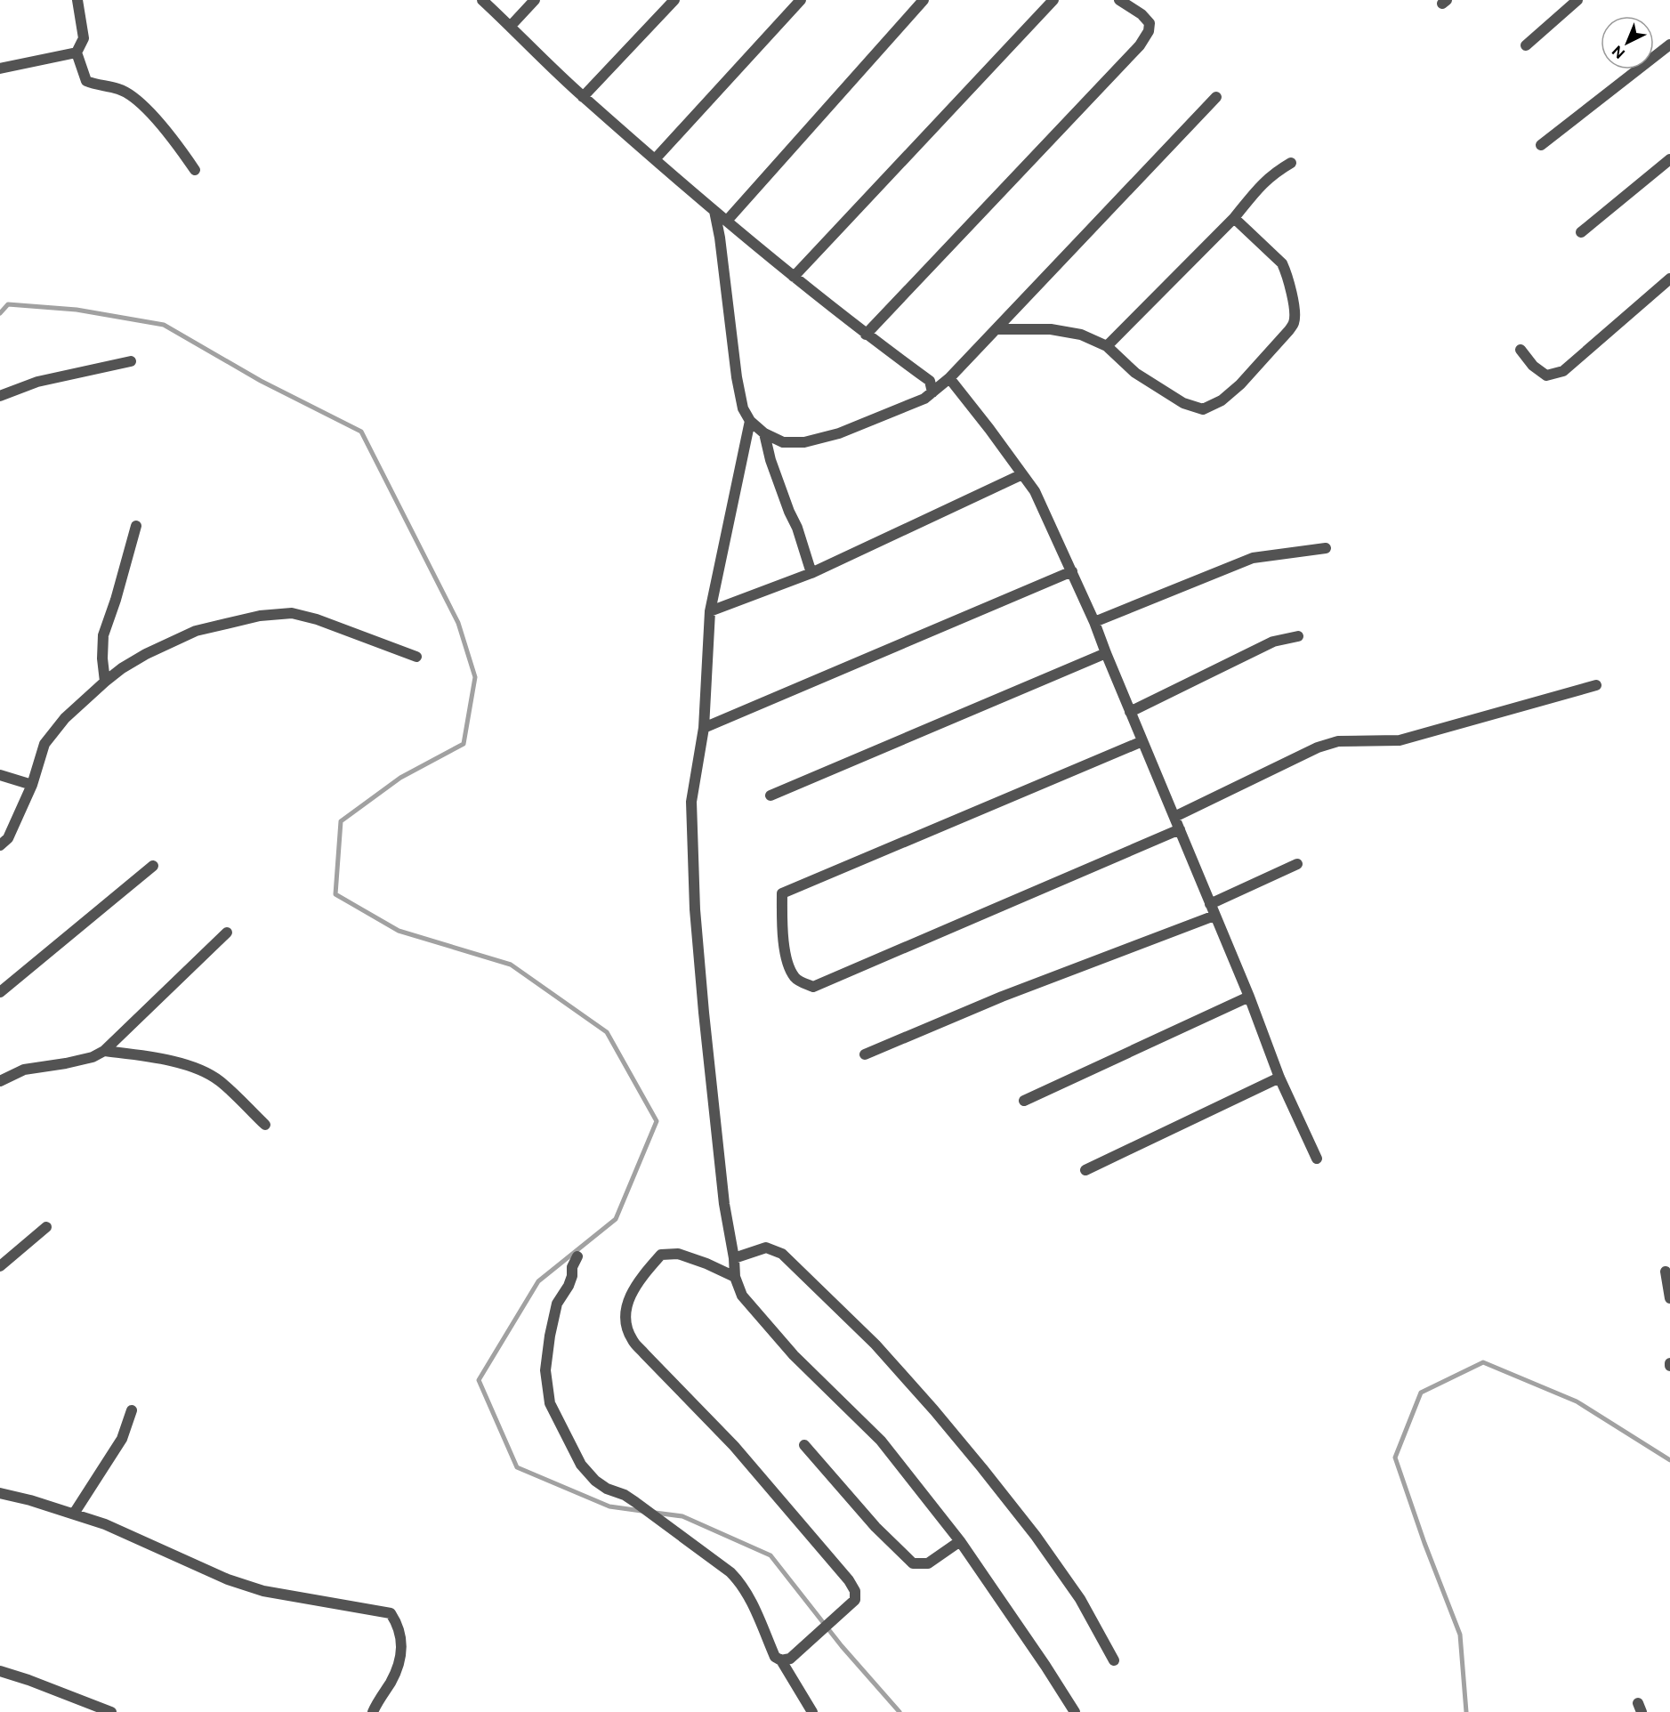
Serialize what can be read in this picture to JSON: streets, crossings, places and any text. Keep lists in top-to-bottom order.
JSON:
{
  "north": "bottom left"
}
